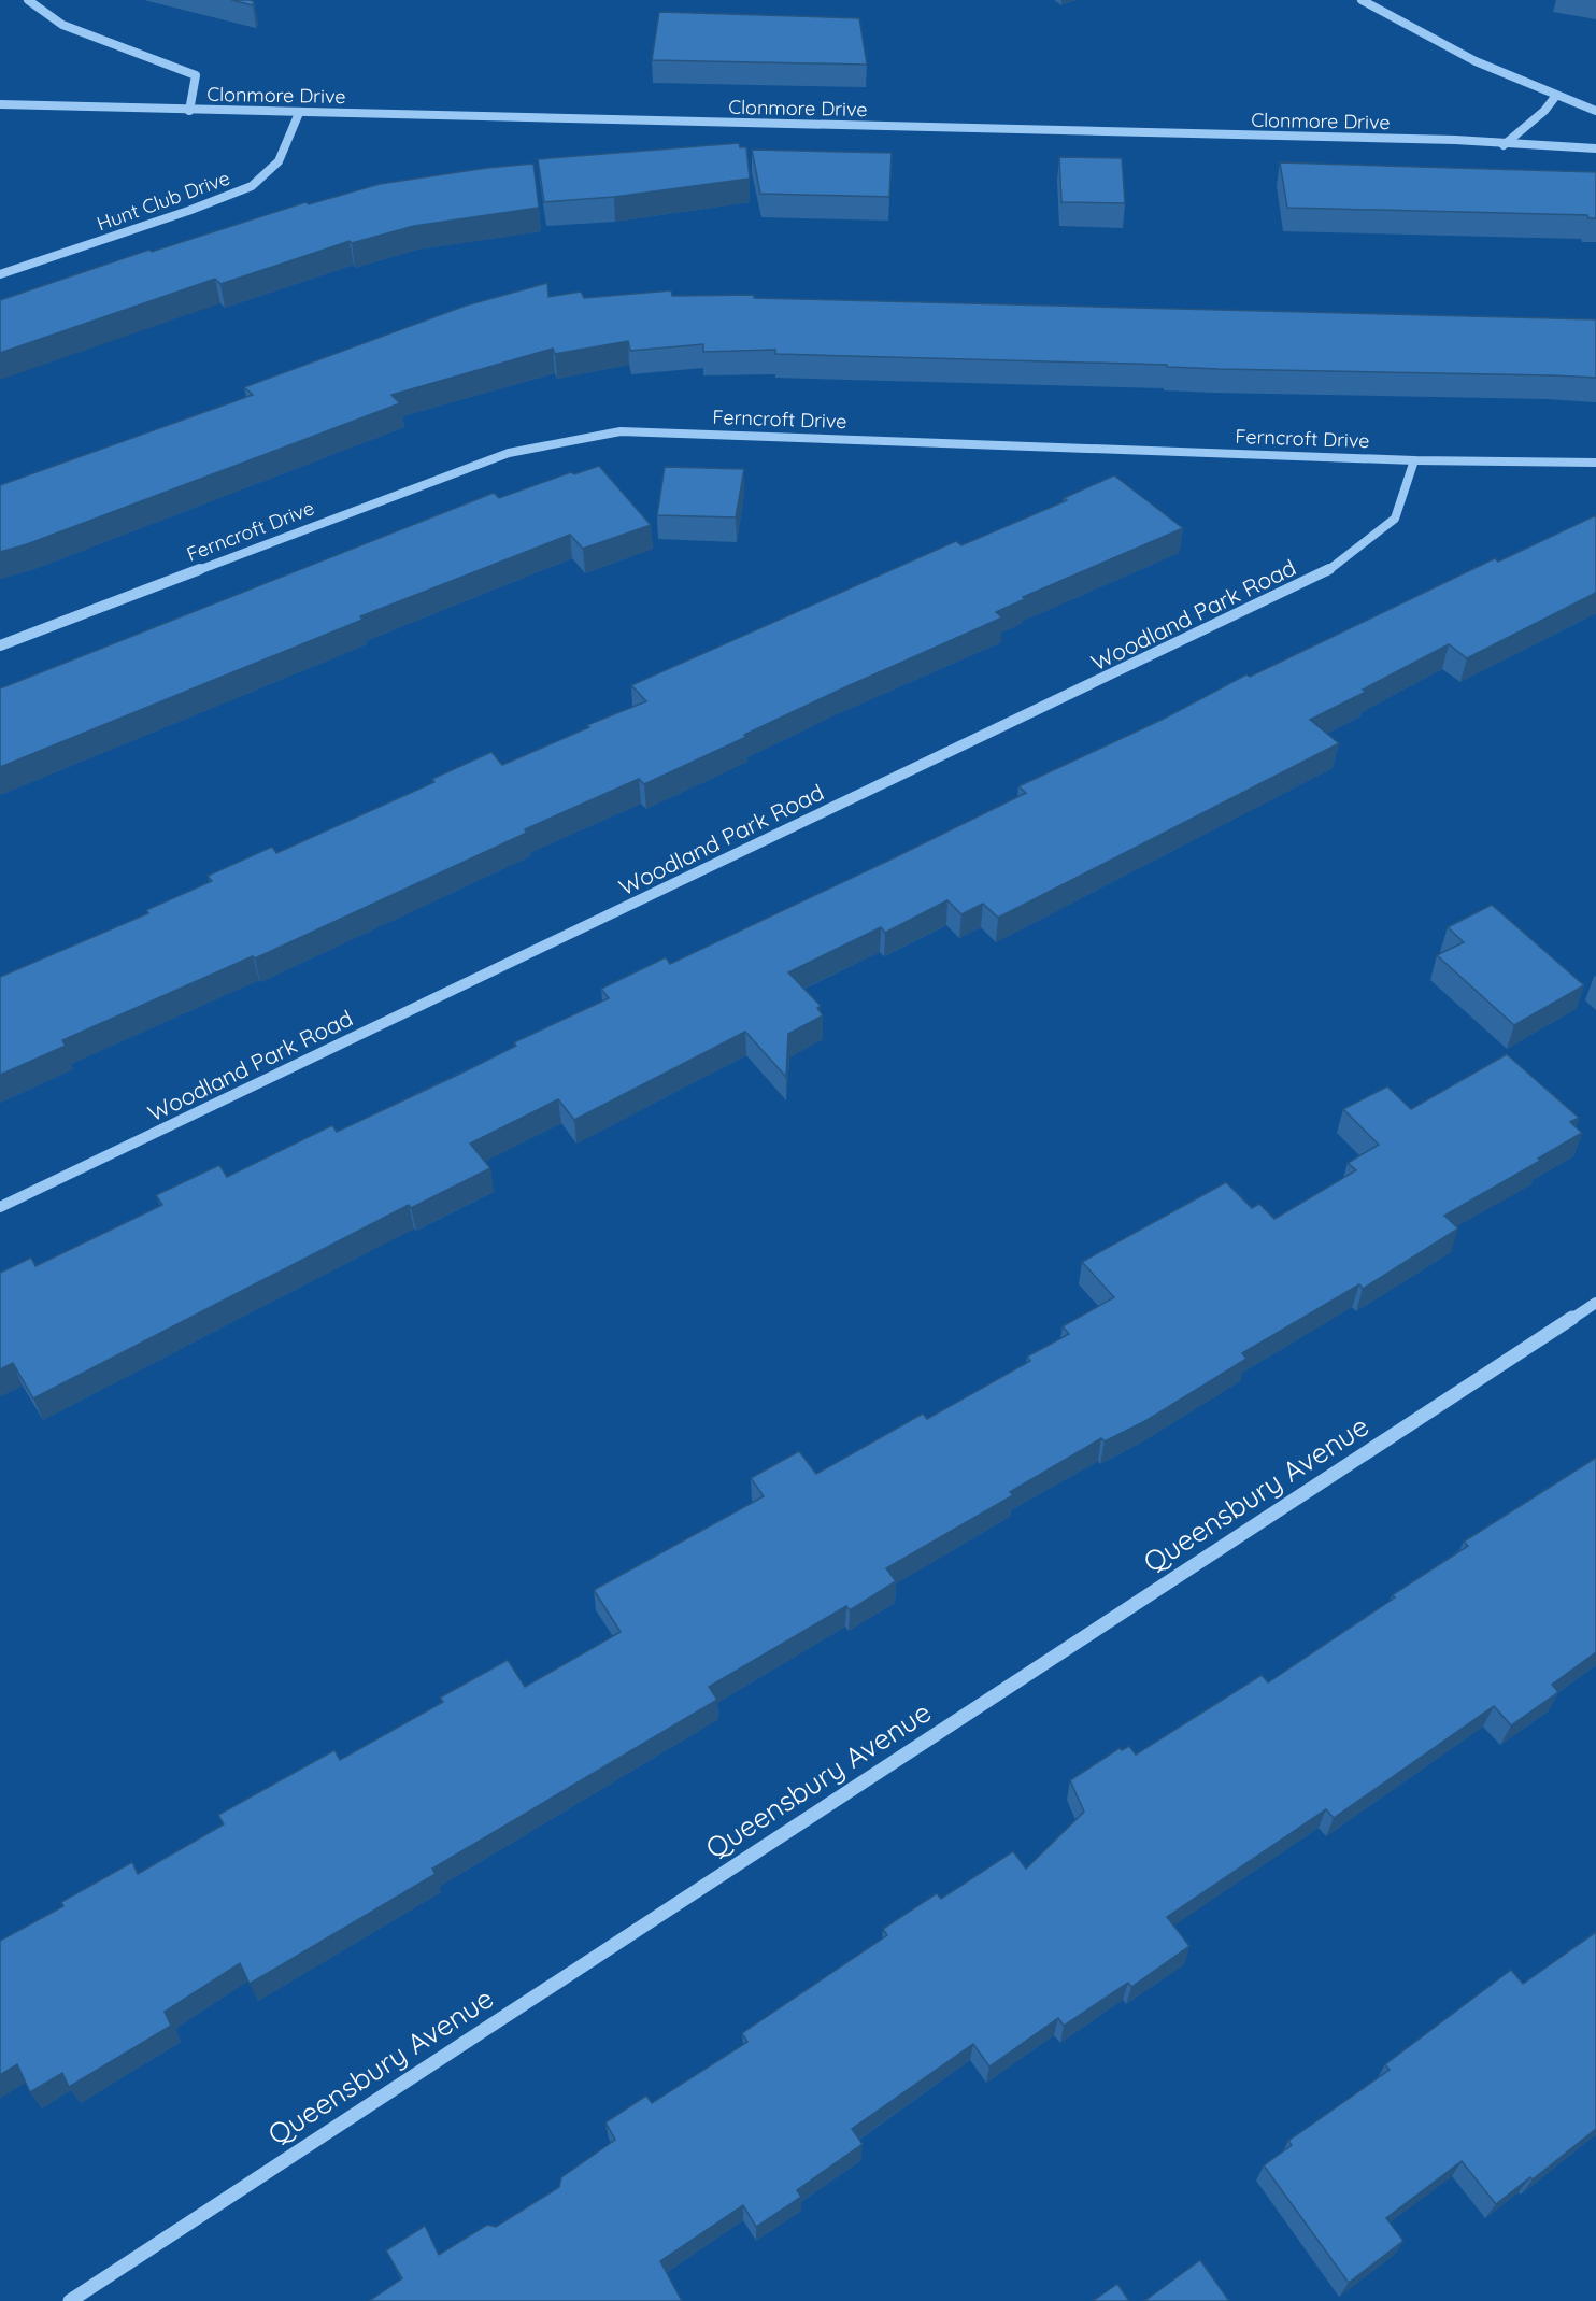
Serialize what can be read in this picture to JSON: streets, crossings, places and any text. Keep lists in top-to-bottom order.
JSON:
{
  "streets": {
    "street": [
      "Clonmore Drive",
      "Hunt Club Drive",
      "Ferncroft Drive",
      "Woodland Park Road",
      "Queensbury Avenue"
    ]
  },
  "crossings": [
    ["Clonmore Drive", "Hunt Club Drive"],
    ["Ferncroft Drive", "Woodland Park Road"]
  ]
}
